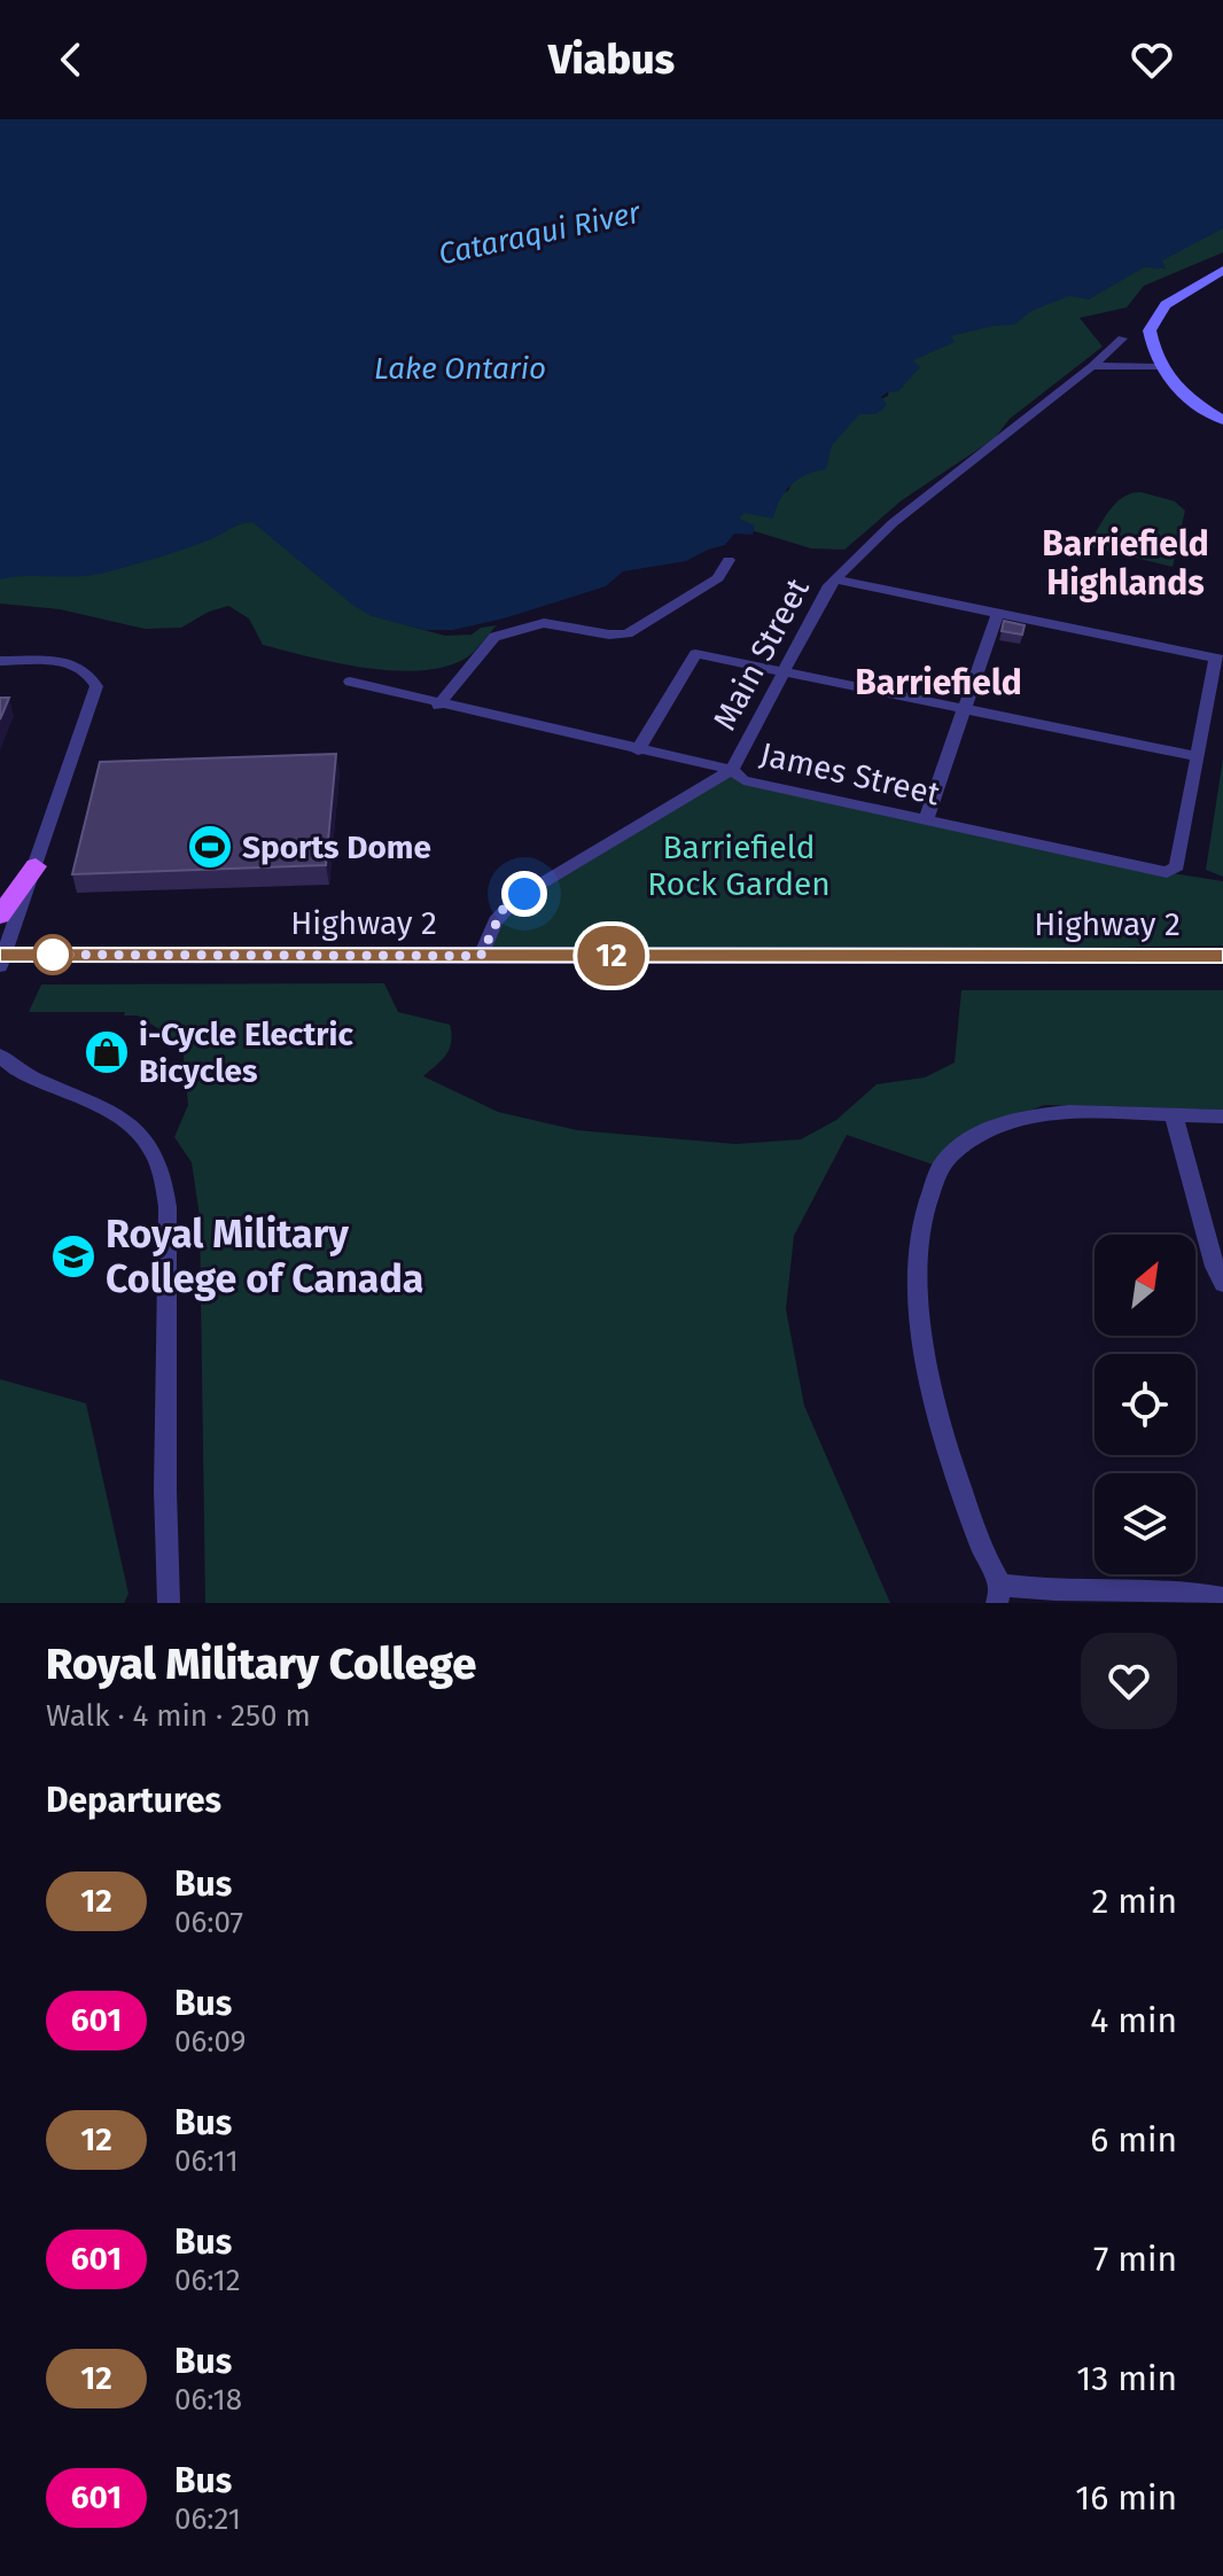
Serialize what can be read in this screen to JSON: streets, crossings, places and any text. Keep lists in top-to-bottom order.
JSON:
{
  "streets": {
    "main road": ["Highway 2"],
    "street": ["Main Street", "James Street"]
  },
  "crossings": [
    ["Main Street", "James Street"],
    ["Main Street", "Highway 2"]
  ],
  "districts": ["Barriefield Highlands", "Barriefield"],
  "water": ["Cataraqui River", "Lake Ontario"],
  "parks": ["Barriefield Rock Garden"],
  "places": {
    "sports": ["Sports Dome"],
    "shop": ["i-Cycle Electric Bicycles"],
    "school or university": ["Royal Military College of Canada"]
  },
  "lines": ["bus line 12"],
  "north": "top right",
  "page": {
    "header": "Viabus",
    "on_map": "12",
    "heading": [
      ["Royal Military College", "Walk · 4 min · 250 m"],
      "Departures"
    ],
    "list": [
      {
        "mark": "12",
        "name": "Bus",
        "note": "06:07",
        "value": "2 min"
      },
      {
        "mark": "601",
        "name": "Bus",
        "note": "06:09",
        "value": "4 min"
      },
      {
        "mark": "12",
        "name": "Bus",
        "note": "06:11",
        "value": "6 min"
      },
      {
        "mark": "601",
        "name": "Bus",
        "note": "06:12",
        "value": "7 min"
      },
      {
        "mark": "12",
        "name": "Bus",
        "note": "06:18",
        "value": "13 min"
      },
      {
        "mark": "601",
        "name": "Bus",
        "note": "06:21",
        "value": "16 min"
      }
    ]
  }
}
